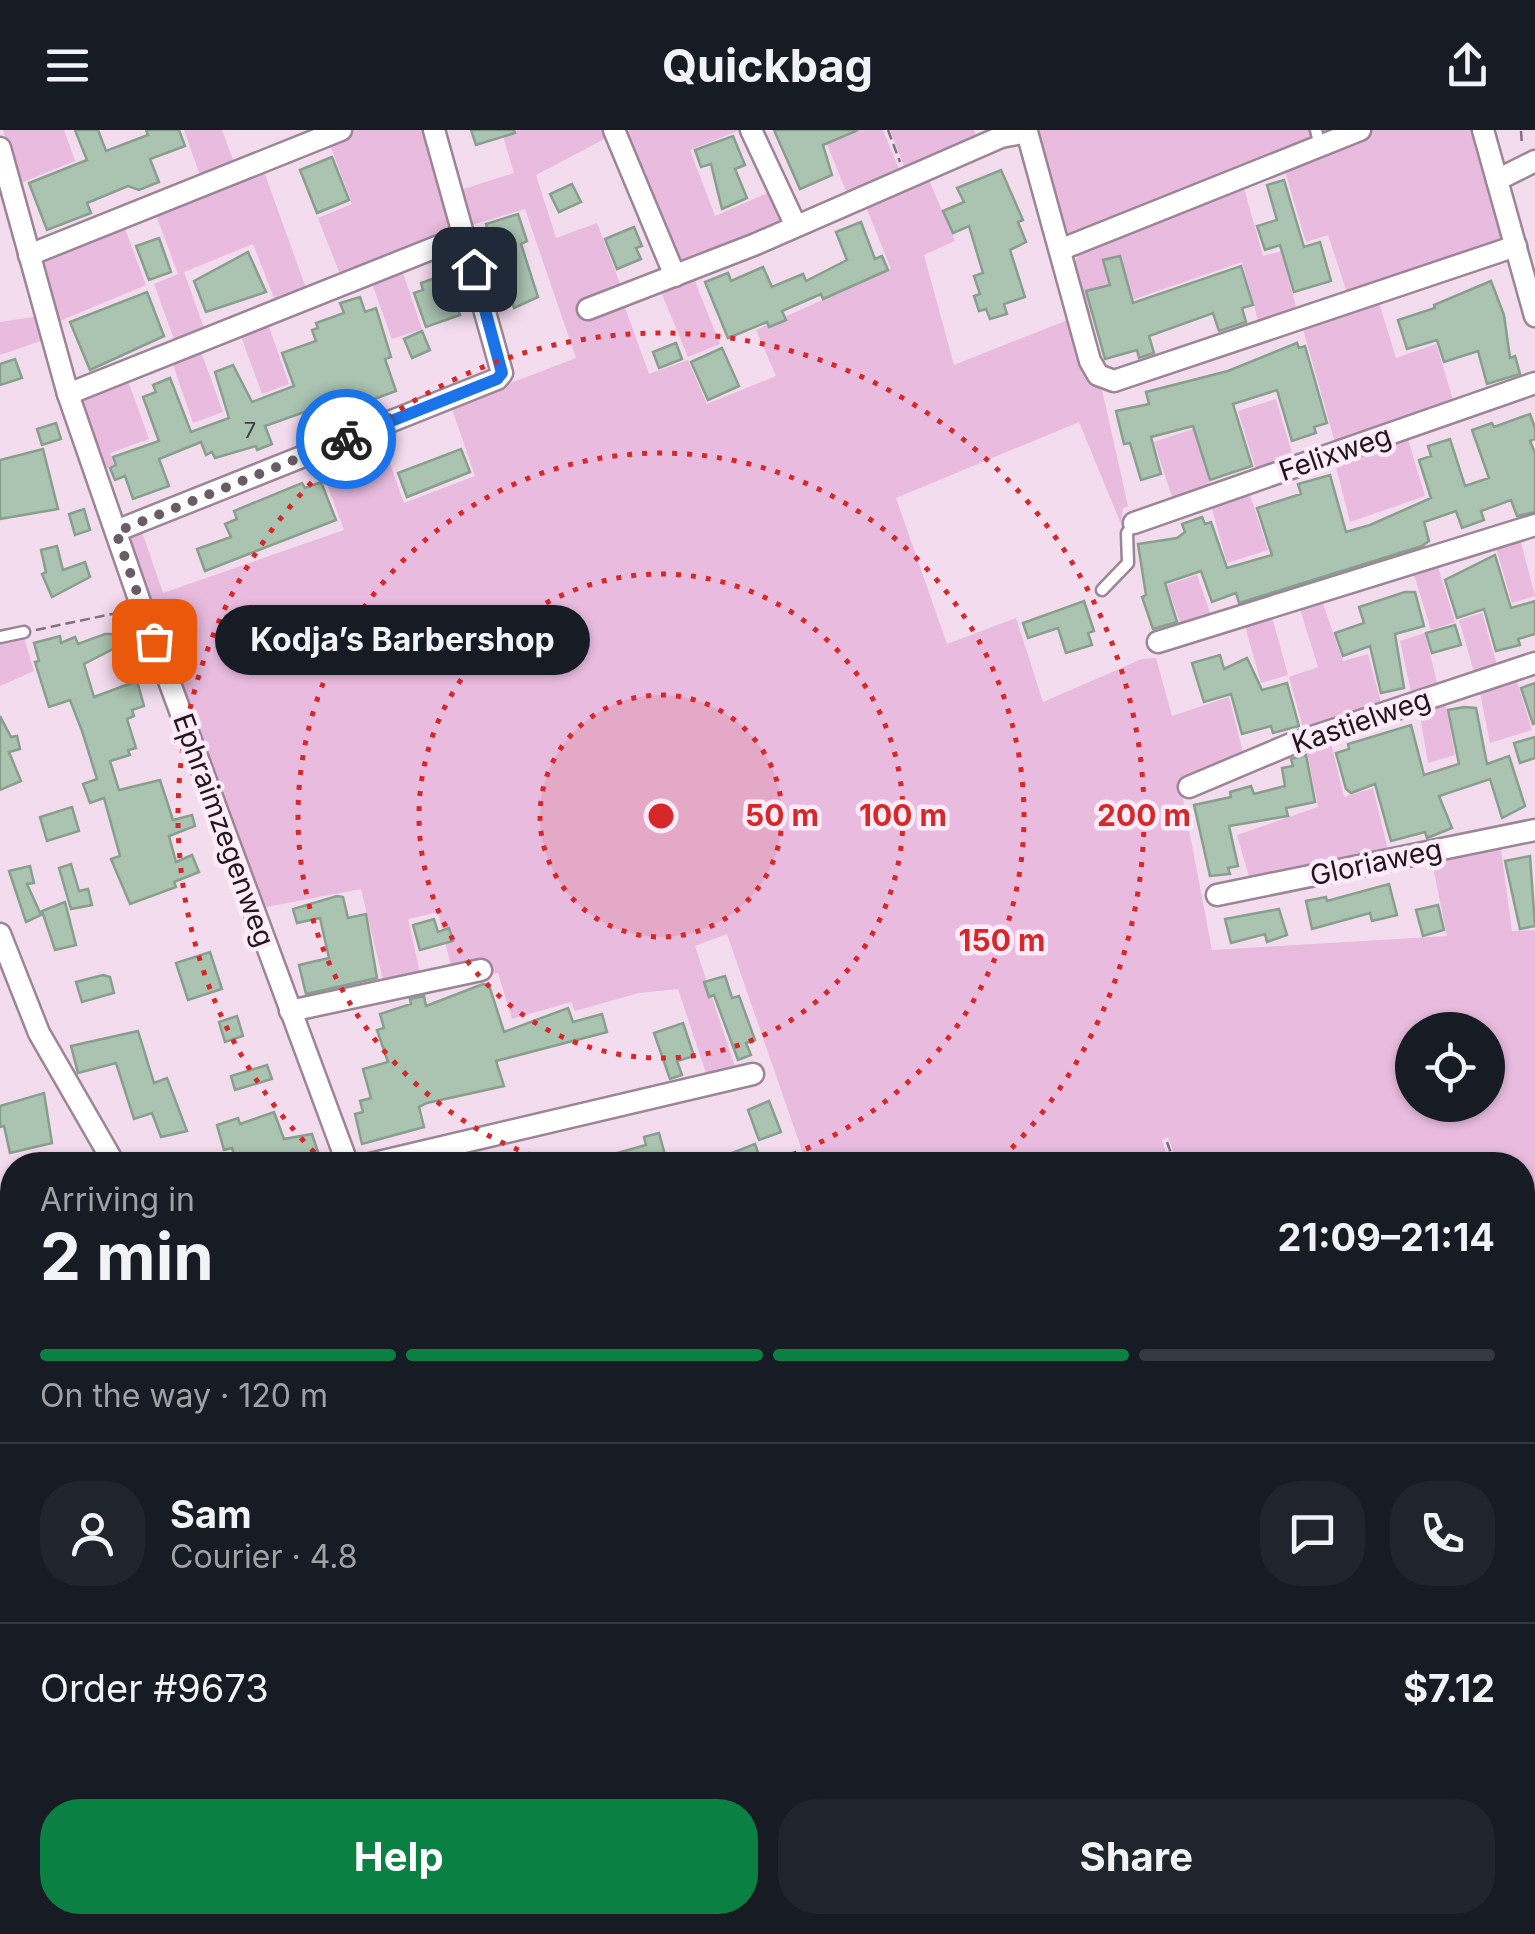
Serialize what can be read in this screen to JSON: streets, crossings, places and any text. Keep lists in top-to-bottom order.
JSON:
{
  "streets": {
    "street": [
      "Felixweg",
      "Kastielweg",
      "Ephraimzegenweg",
      "Gloriaweg"
    ]
  },
  "places": ["Kodja’s Barbershop"],
  "house_numbers": ["7"],
  "page": {
    "header": "Quickbag",
    "bubble": "Kodja’s Barbershop",
    "heading": ["2 min", "Arriving in", "21:09–21:14"],
    "panel": [
      "Sam",
      "Courier · 4.8",
      "Order #9673",
      "$7.12"
    ],
    "bar": "On the way · 120 m",
    "buttons": ["Help", "Share"]
  },
  "rings": [
    "50 m",
    "100 m",
    "200 m",
    "150 m"
  ]
}
